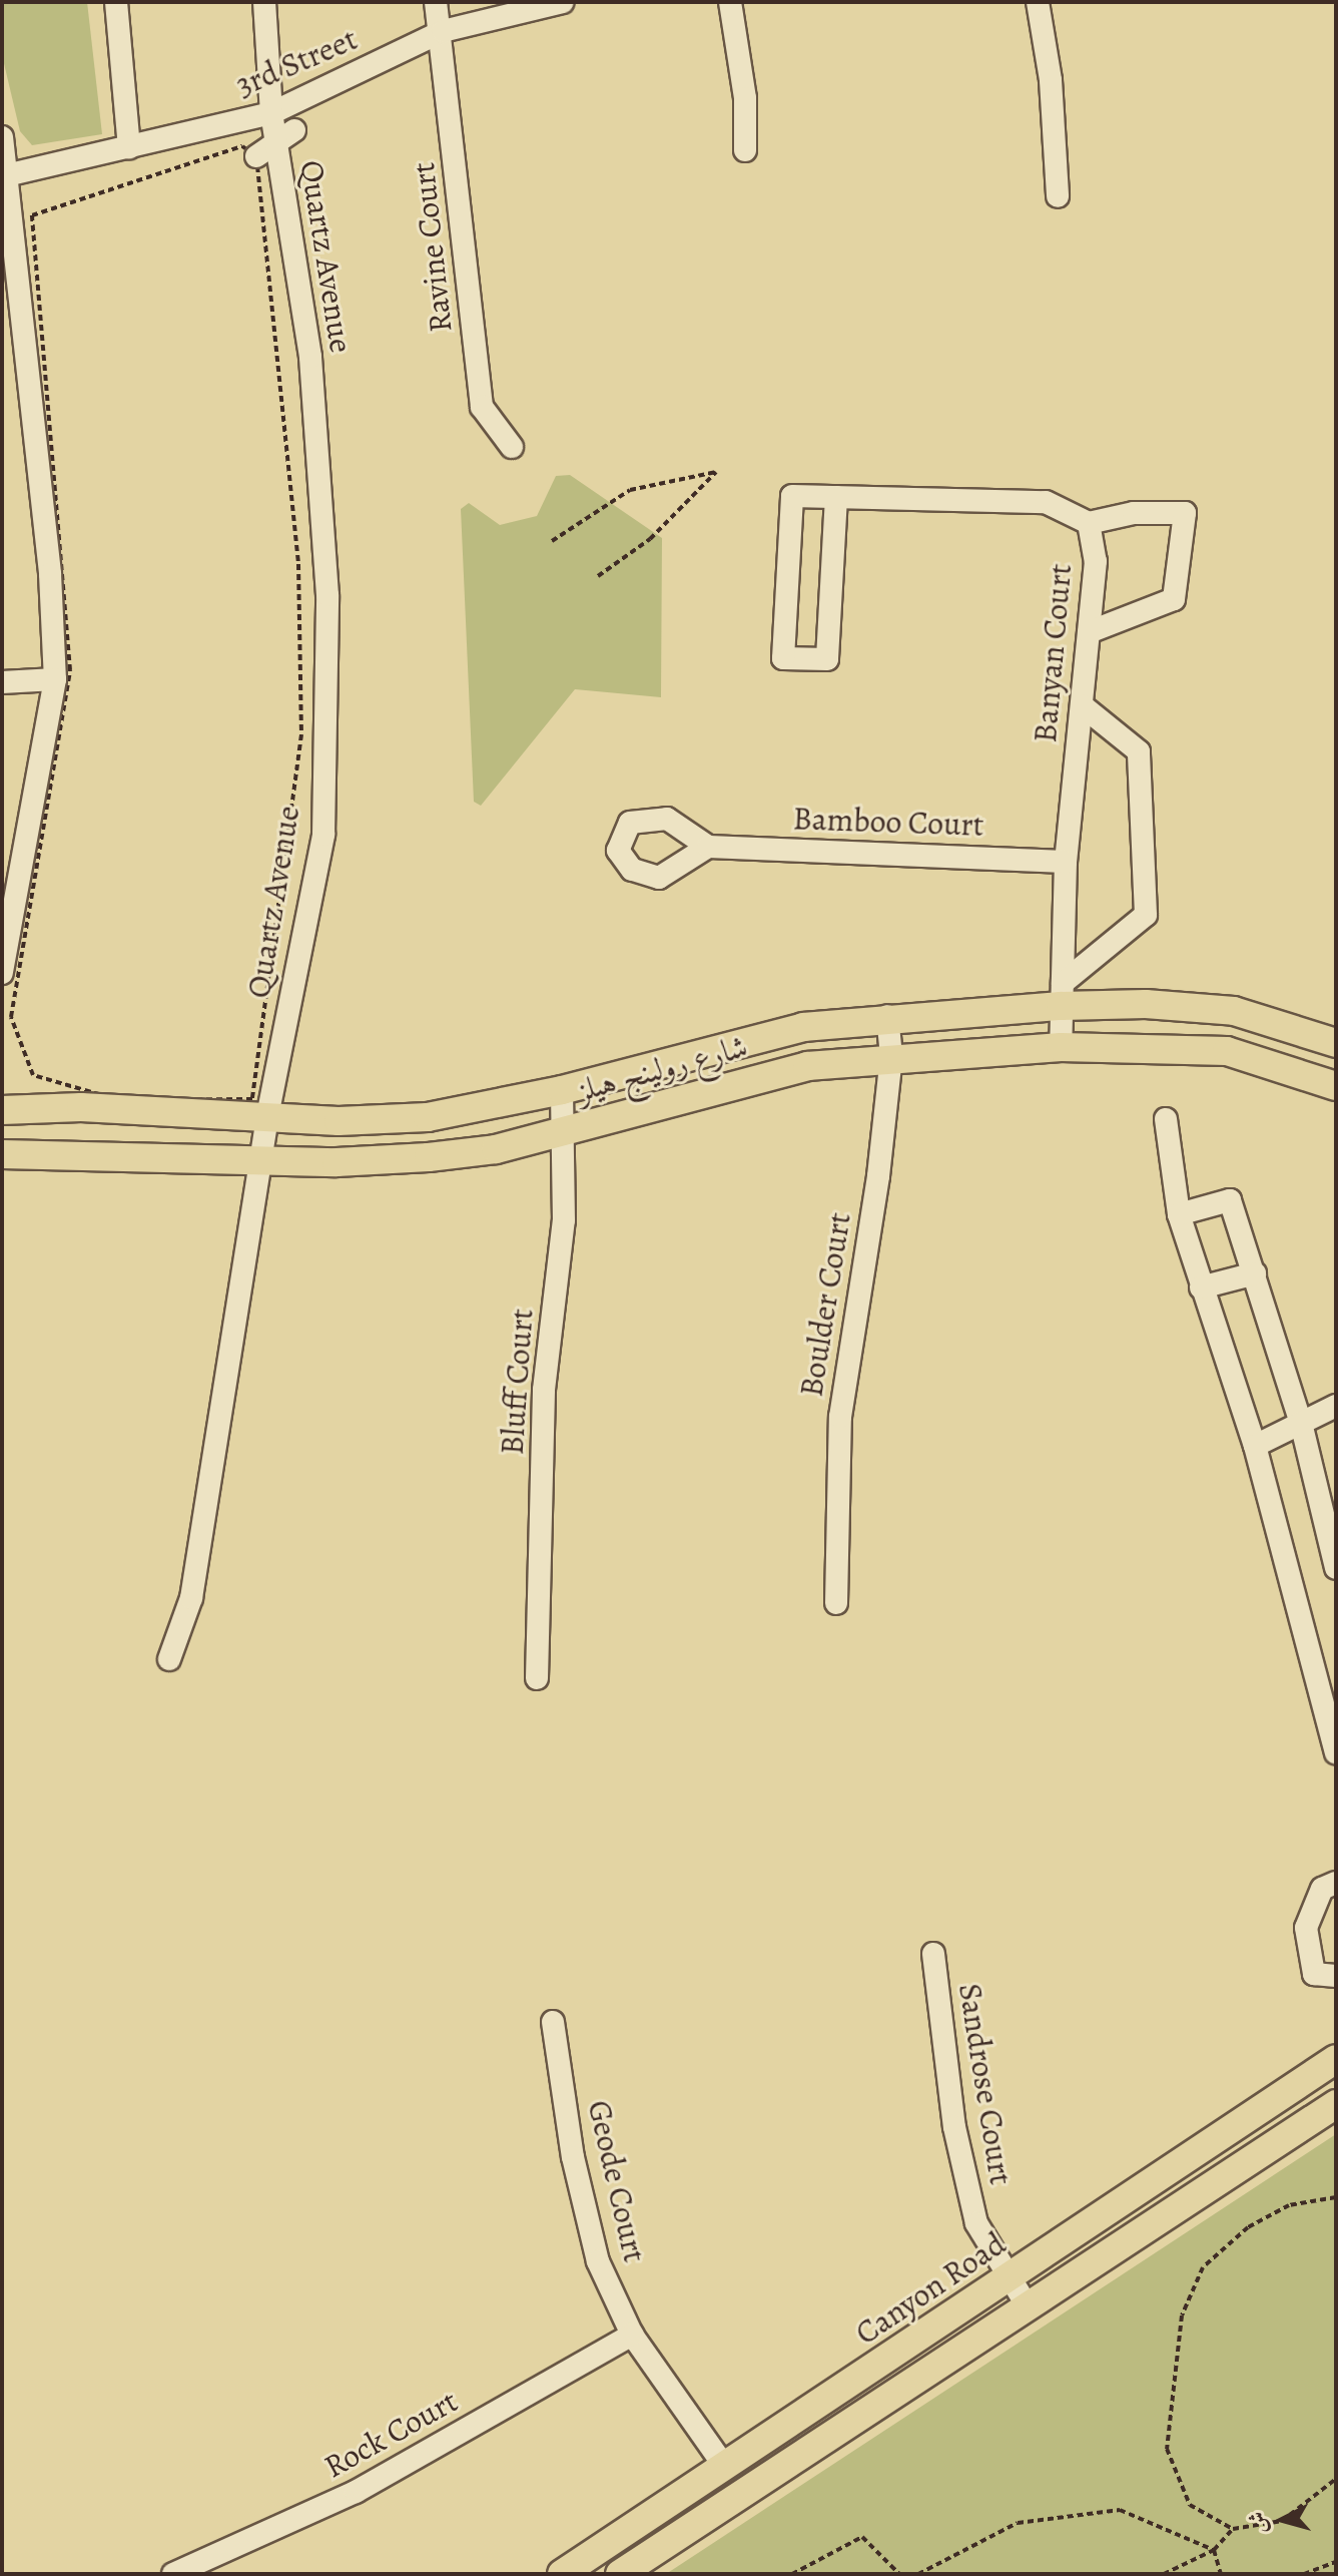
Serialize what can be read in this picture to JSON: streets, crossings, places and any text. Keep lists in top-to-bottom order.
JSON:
{
  "streets": {
    "main road": ["شارع رولينج هيلز", "Canyon Road"],
    "street": [
      "3rd Street",
      "Ravine Court",
      "Quartz Avenue",
      "Banyan Court",
      "Bamboo Court",
      "Boulder Court",
      "Bluff Court",
      "Sandrose Court",
      "Geode Court",
      "Rock Court"
    ]
  },
  "crossings": [
    ["3rd Street", "Ravine Court"],
    ["3rd Street", "Quartz Avenue"],
    ["Quartz Avenue", "شارع رولينج هيلز"],
    ["Banyan Court", "Bamboo Court"],
    ["Banyan Court", "شارع رولينج هيلز"],
    ["شارع رولينج هيلز", "Boulder Court"],
    ["شارع رولينج هيلز", "Bluff Court"],
    ["Sandrose Court", "Canyon Road"],
    ["Geode Court", "Canyon Road"],
    ["Geode Court", "Rock Court"]
  ],
  "north": "left"
}
